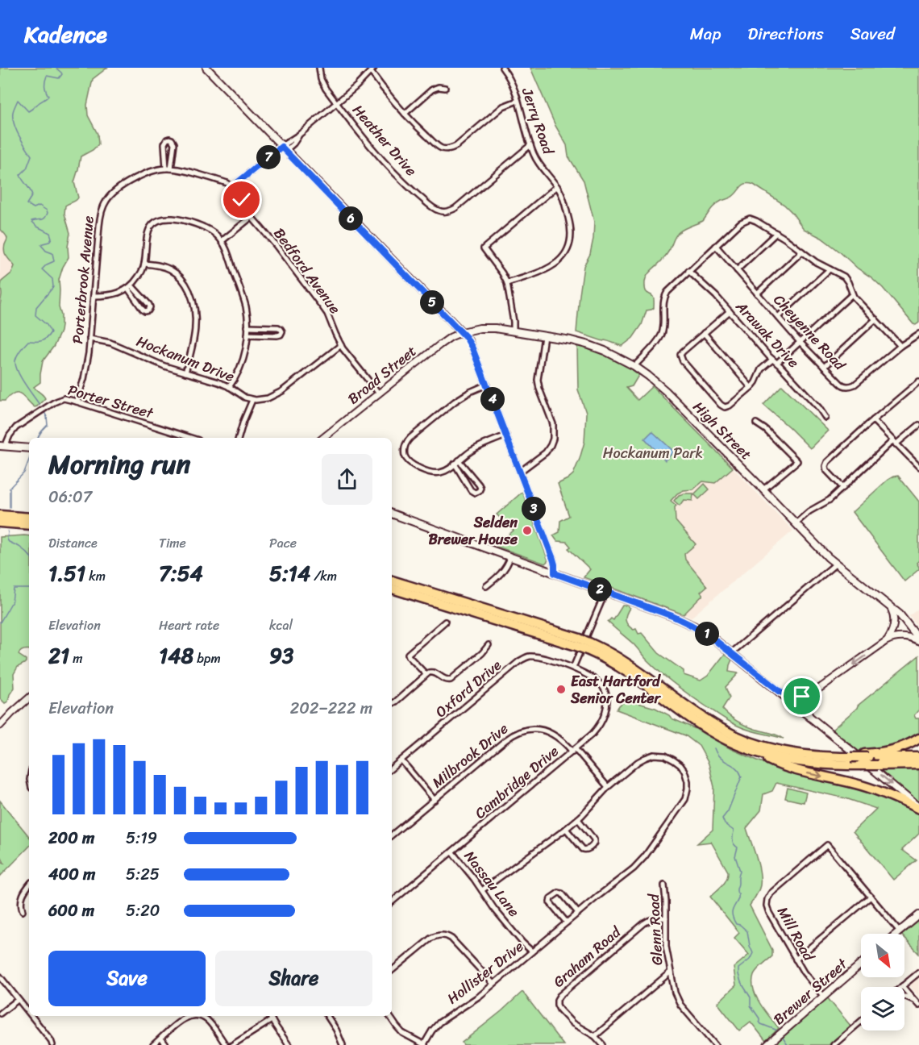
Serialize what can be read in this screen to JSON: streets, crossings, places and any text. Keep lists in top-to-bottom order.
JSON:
{
  "streets": {
    "main road": ["High Street", "Brewer Street"],
    "street": [
      "Jerry Road",
      "Heather Drive",
      "Bedford Avenue",
      "Porterbrook Avenue",
      "Cheyenne Road",
      "Arawak Drive",
      "Hockanum Drive",
      "Broad Street",
      "Porter Street",
      "Oxford Drive",
      "Milbrook Drive",
      "Cambridge Drive",
      "Nassau Lane",
      "Glenn Road",
      "Mill Road",
      "Graham Road",
      "Hollister Drive"
    ]
  },
  "crossings": [
    ["Jerry Road", "Heather Drive"],
    ["Bedford Avenue", "Broad Street"],
    ["Porterbrook Avenue", "Hockanum Drive"],
    ["Porterbrook Avenue", "Porter Street"],
    ["Broad Street", "High Street"],
    ["Oxford Drive", "Cambridge Drive"],
    ["Milbrook Drive", "Cambridge Drive"],
    ["Milbrook Drive", "Hollister Drive"],
    ["Cambridge Drive", "Nassau Lane"],
    ["Nassau Lane", "Hollister Drive"],
    ["Glenn Road", "Graham Road"],
    ["Mill Road", "Brewer Street"]
  ],
  "parks": ["Hockanum Park"],
  "places": ["Selden Brewer House", "East Hartford Senior Center"],
  "north": "bottom right",
  "page": {
    "header": "Kadence",
    "nav": ["Map", "Directions", "Saved"],
    "pins": [
      "7",
      "6",
      "5",
      "4",
      "3",
      "2",
      "1"
    ],
    "heading": ["Morning run", "06:07"],
    "stats": [
      ["Distance", "1.51 km"],
      ["Time", "7:54"],
      ["Pace", "5:14 /km"],
      ["Elevation", "21 m"],
      ["Heart rate", "148 bpm"],
      ["kcal", "93"]
    ],
    "chart": ["Elevation", "202–222 m"],
    "list": [
      {
        "name": "200 m",
        "note": "5:19"
      },
      {
        "name": "400 m",
        "note": "5:25"
      },
      {
        "name": "600 m",
        "note": "5:20"
      }
    ],
    "buttons": ["Save", "Share"]
  }
}
